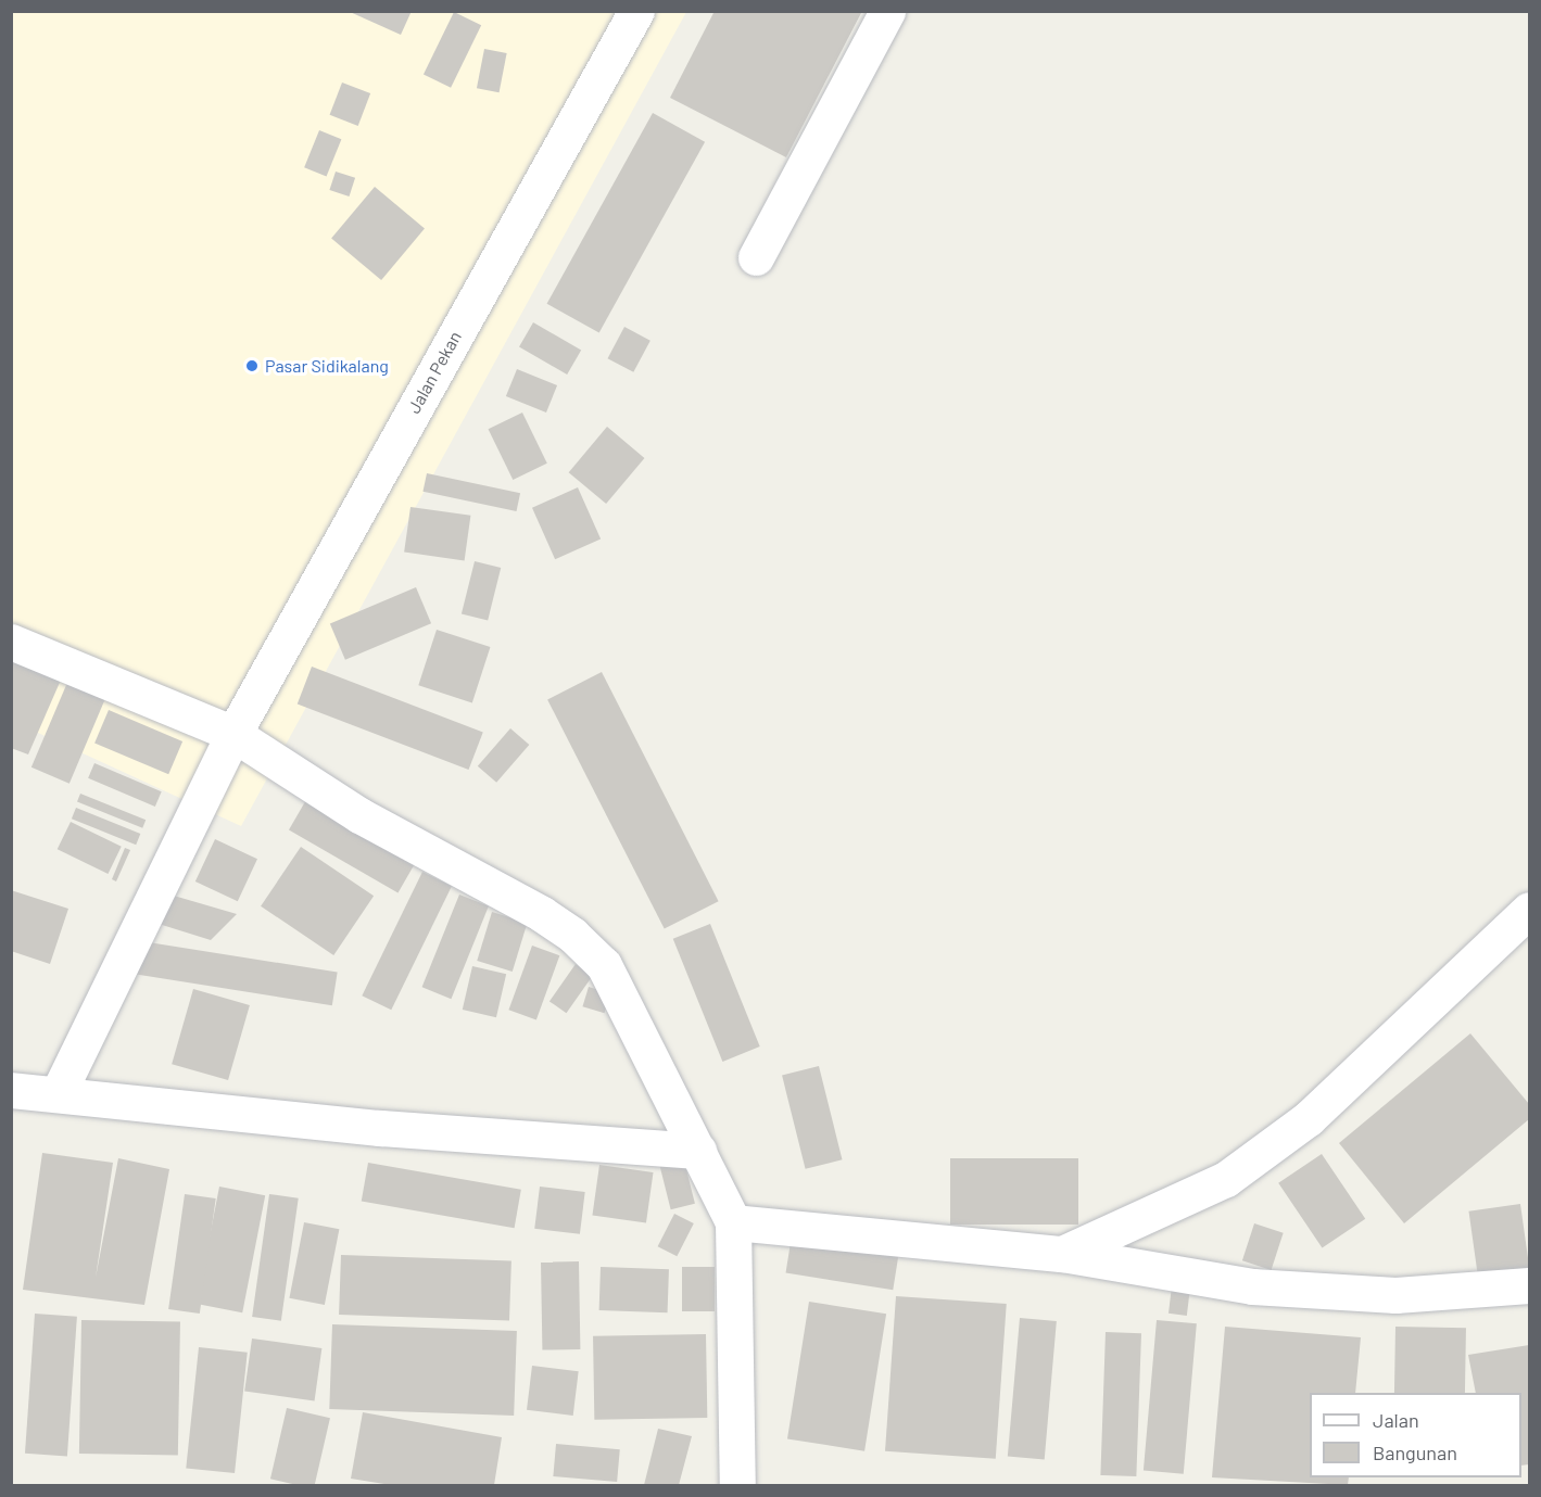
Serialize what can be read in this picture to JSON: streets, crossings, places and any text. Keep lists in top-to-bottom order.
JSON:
{
  "streets": {
    "street": ["Jalan Pekan"]
  },
  "places": ["Pasar Sidikalang"],
  "legend": ["Jalan", "Bangunan"]
}
